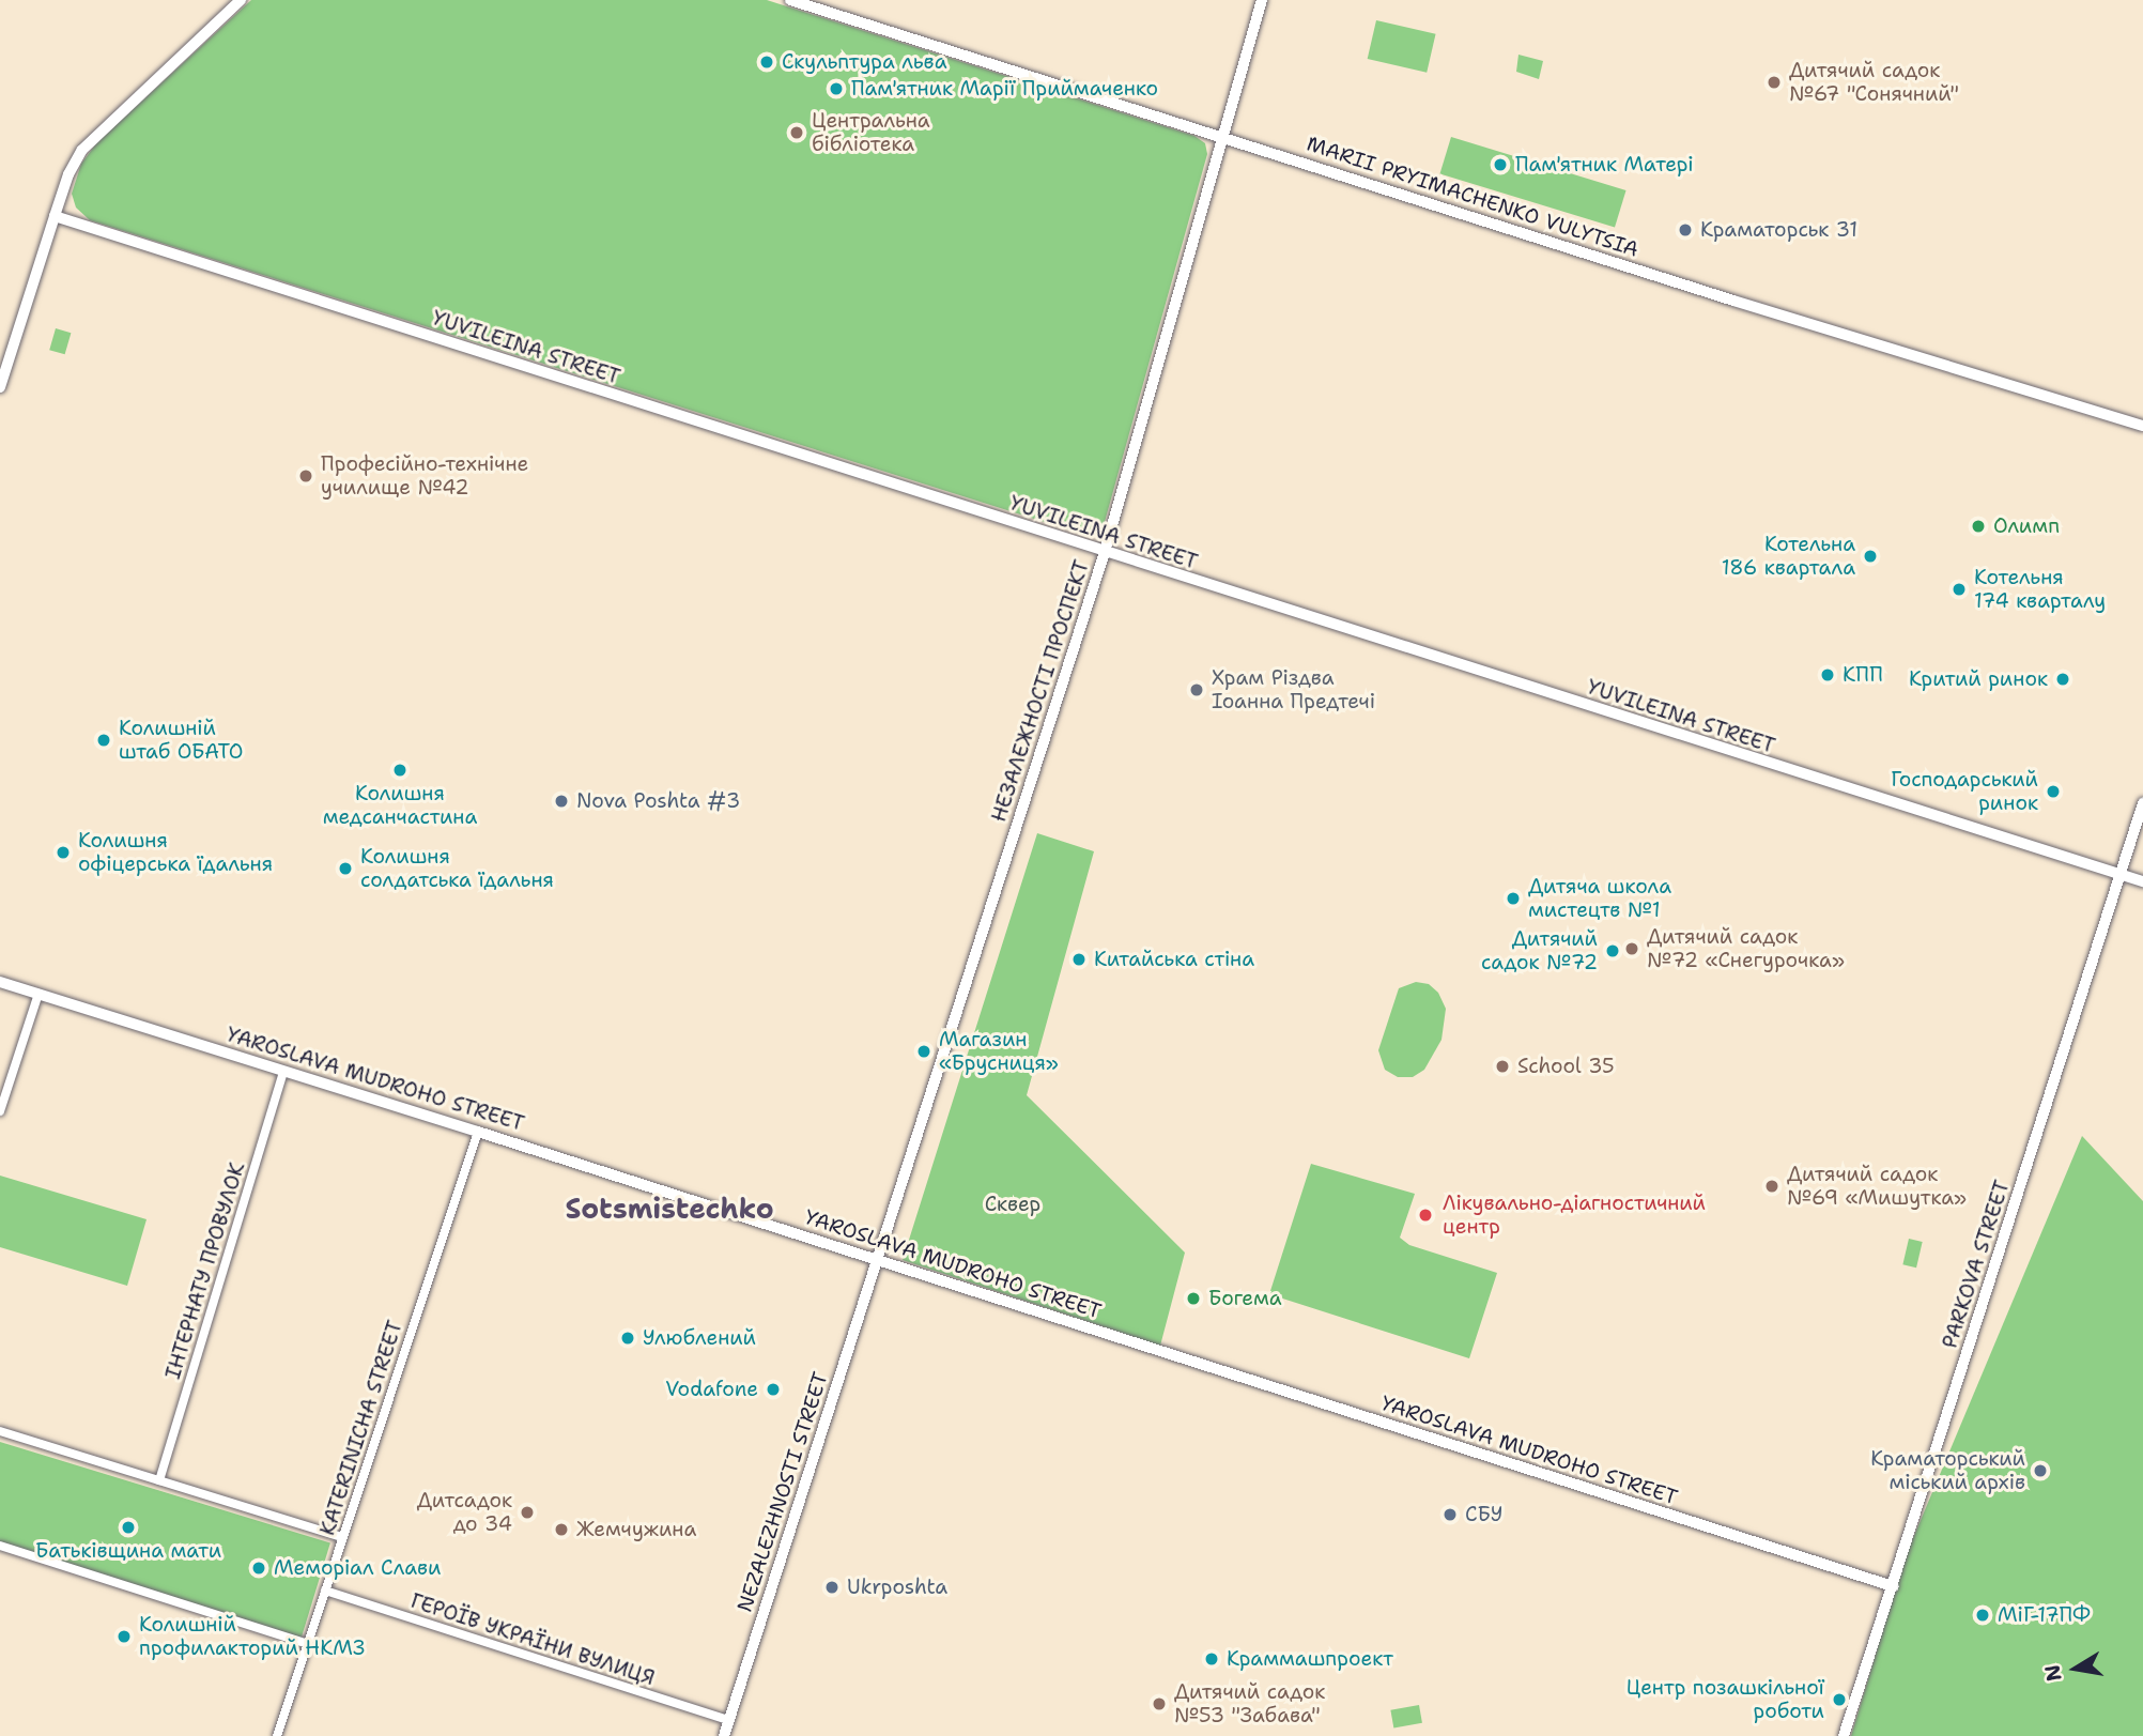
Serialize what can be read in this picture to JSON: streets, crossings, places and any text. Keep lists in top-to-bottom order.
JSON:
{
  "streets": {
    "street": [
      "MARII PRYIMACHENKO VULYTSIA",
      "YUVILEINA STREET",
      "НЕЗАЛЕЖНОСТІ ПРОСПЕКТ",
      "YAROSLAVA MUDROHO STREET",
      "PARKOVA STREET",
      "ІНТЕРНАТУ ПРОВУЛОК",
      "KATERINICHA STREET",
      "NEZALEZHNOSTI STREET",
      "ГЕРОЇВ УКРАЇНИ ВУЛИЦЯ"
    ]
  },
  "crossings": [
    ["MARII PRYIMACHENKO VULYTSIA", "НЕЗАЛЕЖНОСТІ ПРОСПЕКТ"],
    ["YUVILEINA STREET", "НЕЗАЛЕЖНОСТІ ПРОСПЕКТ"],
    ["YUVILEINA STREET", "PARKOVA STREET"],
    ["НЕЗАЛЕЖНОСТІ ПРОСПЕКТ", "YAROSLAVA MUDROHO STREET"],
    ["НЕЗАЛЕЖНОСТІ ПРОСПЕКТ", "NEZALEZHNOSTI STREET"],
    ["YAROSLAVA MUDROHO STREET", "PARKOVA STREET"],
    ["YAROSLAVA MUDROHO STREET", "ІНТЕРНАТУ ПРОВУЛОК"],
    ["YAROSLAVA MUDROHO STREET", "KATERINICHA STREET"],
    ["YAROSLAVA MUDROHO STREET", "NEZALEZHNOSTI STREET"],
    ["KATERINICHA STREET", "ГЕРОЇВ УКРАЇНИ ВУЛИЦЯ"],
    ["NEZALEZHNOSTI STREET", "ГЕРОЇВ УКРАЇНИ ВУЛИЦЯ"]
  ],
  "districts": ["Sotsmistechko"],
  "parks": ["Сквер"],
  "places": [
    "Скульптура льва",
    "Дитячий садок №67 \"Сонячний\"",
    "Пам'ятник Марії Приймаченко",
    "Центральна бібліотека",
    "Пам'ятник Матері",
    "Краматорськ 31",
    "Професійно-технічне училище №42",
    "Олимп",
    "Котельна 186 квартала",
    "Котельня 174 кварталу",
    "КПП",
    "Критий ринок",
    "Храм Різдва Іоанна Предтечі",
    "Колишній штаб ОБАТО",
    "Колишня медсанчастина",
    "Господарський ринок",
    "Nova Poshta #3",
    "Колишня офіцерська їдальня",
    "Колишня солдатська їдальня",
    "Дитяча школа мистецтв №1",
    "Дитячий садок №72 «Снегурочка»",
    "Дитячий садок №72",
    "Китайська стіна",
    "Магазин «Брусниця»",
    "School 35",
    "Дитячий садок №69 «Мишутка»",
    "Лікувально-діагностичний центр",
    "Богема",
    "Улюблений",
    "Vodafone",
    "Краматорський міський архів",
    "Дитсадок до 34",
    "СБУ",
    "Батьківщина мати",
    "Жемчужина",
    "Меморіал Слави",
    "Ukrposhta",
    "МіГ-17ПФ",
    "Колишній профилакторий НКМЗ",
    "Краммашпроект",
    "Центр позашкільної роботи",
    "Дитячий садок №53 \"Забава\""
  ],
  "north": "left"
}
